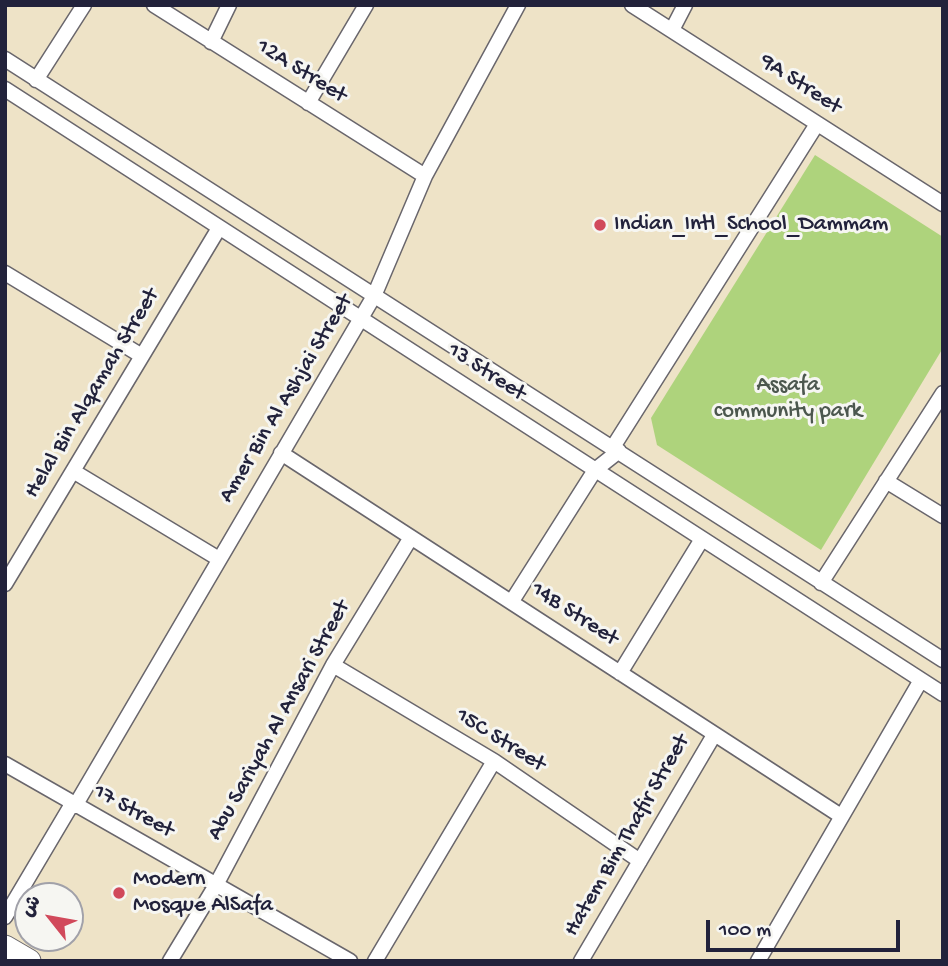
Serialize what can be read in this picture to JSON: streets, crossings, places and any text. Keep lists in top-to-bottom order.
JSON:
{
  "streets": {
    "street": [
      "12A Street",
      "9A Street",
      "13 Street",
      "Helal Bin Alqamah Street",
      "Amer Bin Al Ashjai Street",
      "14B Street",
      "Abu Sariyah Al Ansari Street",
      "15C Street",
      "17 Street",
      "Hatem Bim Thafir Street"
    ]
  },
  "crossings": [
    ["12A Street", "Amer Bin Al Ashjai Street"],
    ["13 Street", "Helal Bin Alqamah Street"],
    ["13 Street", "Amer Bin Al Ashjai Street"],
    ["Amer Bin Al Ashjai Street", "14B Street"],
    ["Amer Bin Al Ashjai Street", "17 Street"],
    ["14B Street", "Abu Sariyah Al Ansari Street"],
    ["14B Street", "Hatem Bim Thafir Street"],
    ["Abu Sariyah Al Ansari Street", "15C Street"],
    ["Abu Sariyah Al Ansari Street", "17 Street"],
    ["15C Street", "Hatem Bim Thafir Street"]
  ],
  "parks": ["Assafa community park"],
  "places": ["Indian_Intl_School_Dammam", "Modern Mosque AlSafa"],
  "scale_bar": "100 m",
  "north": "top left"
}
